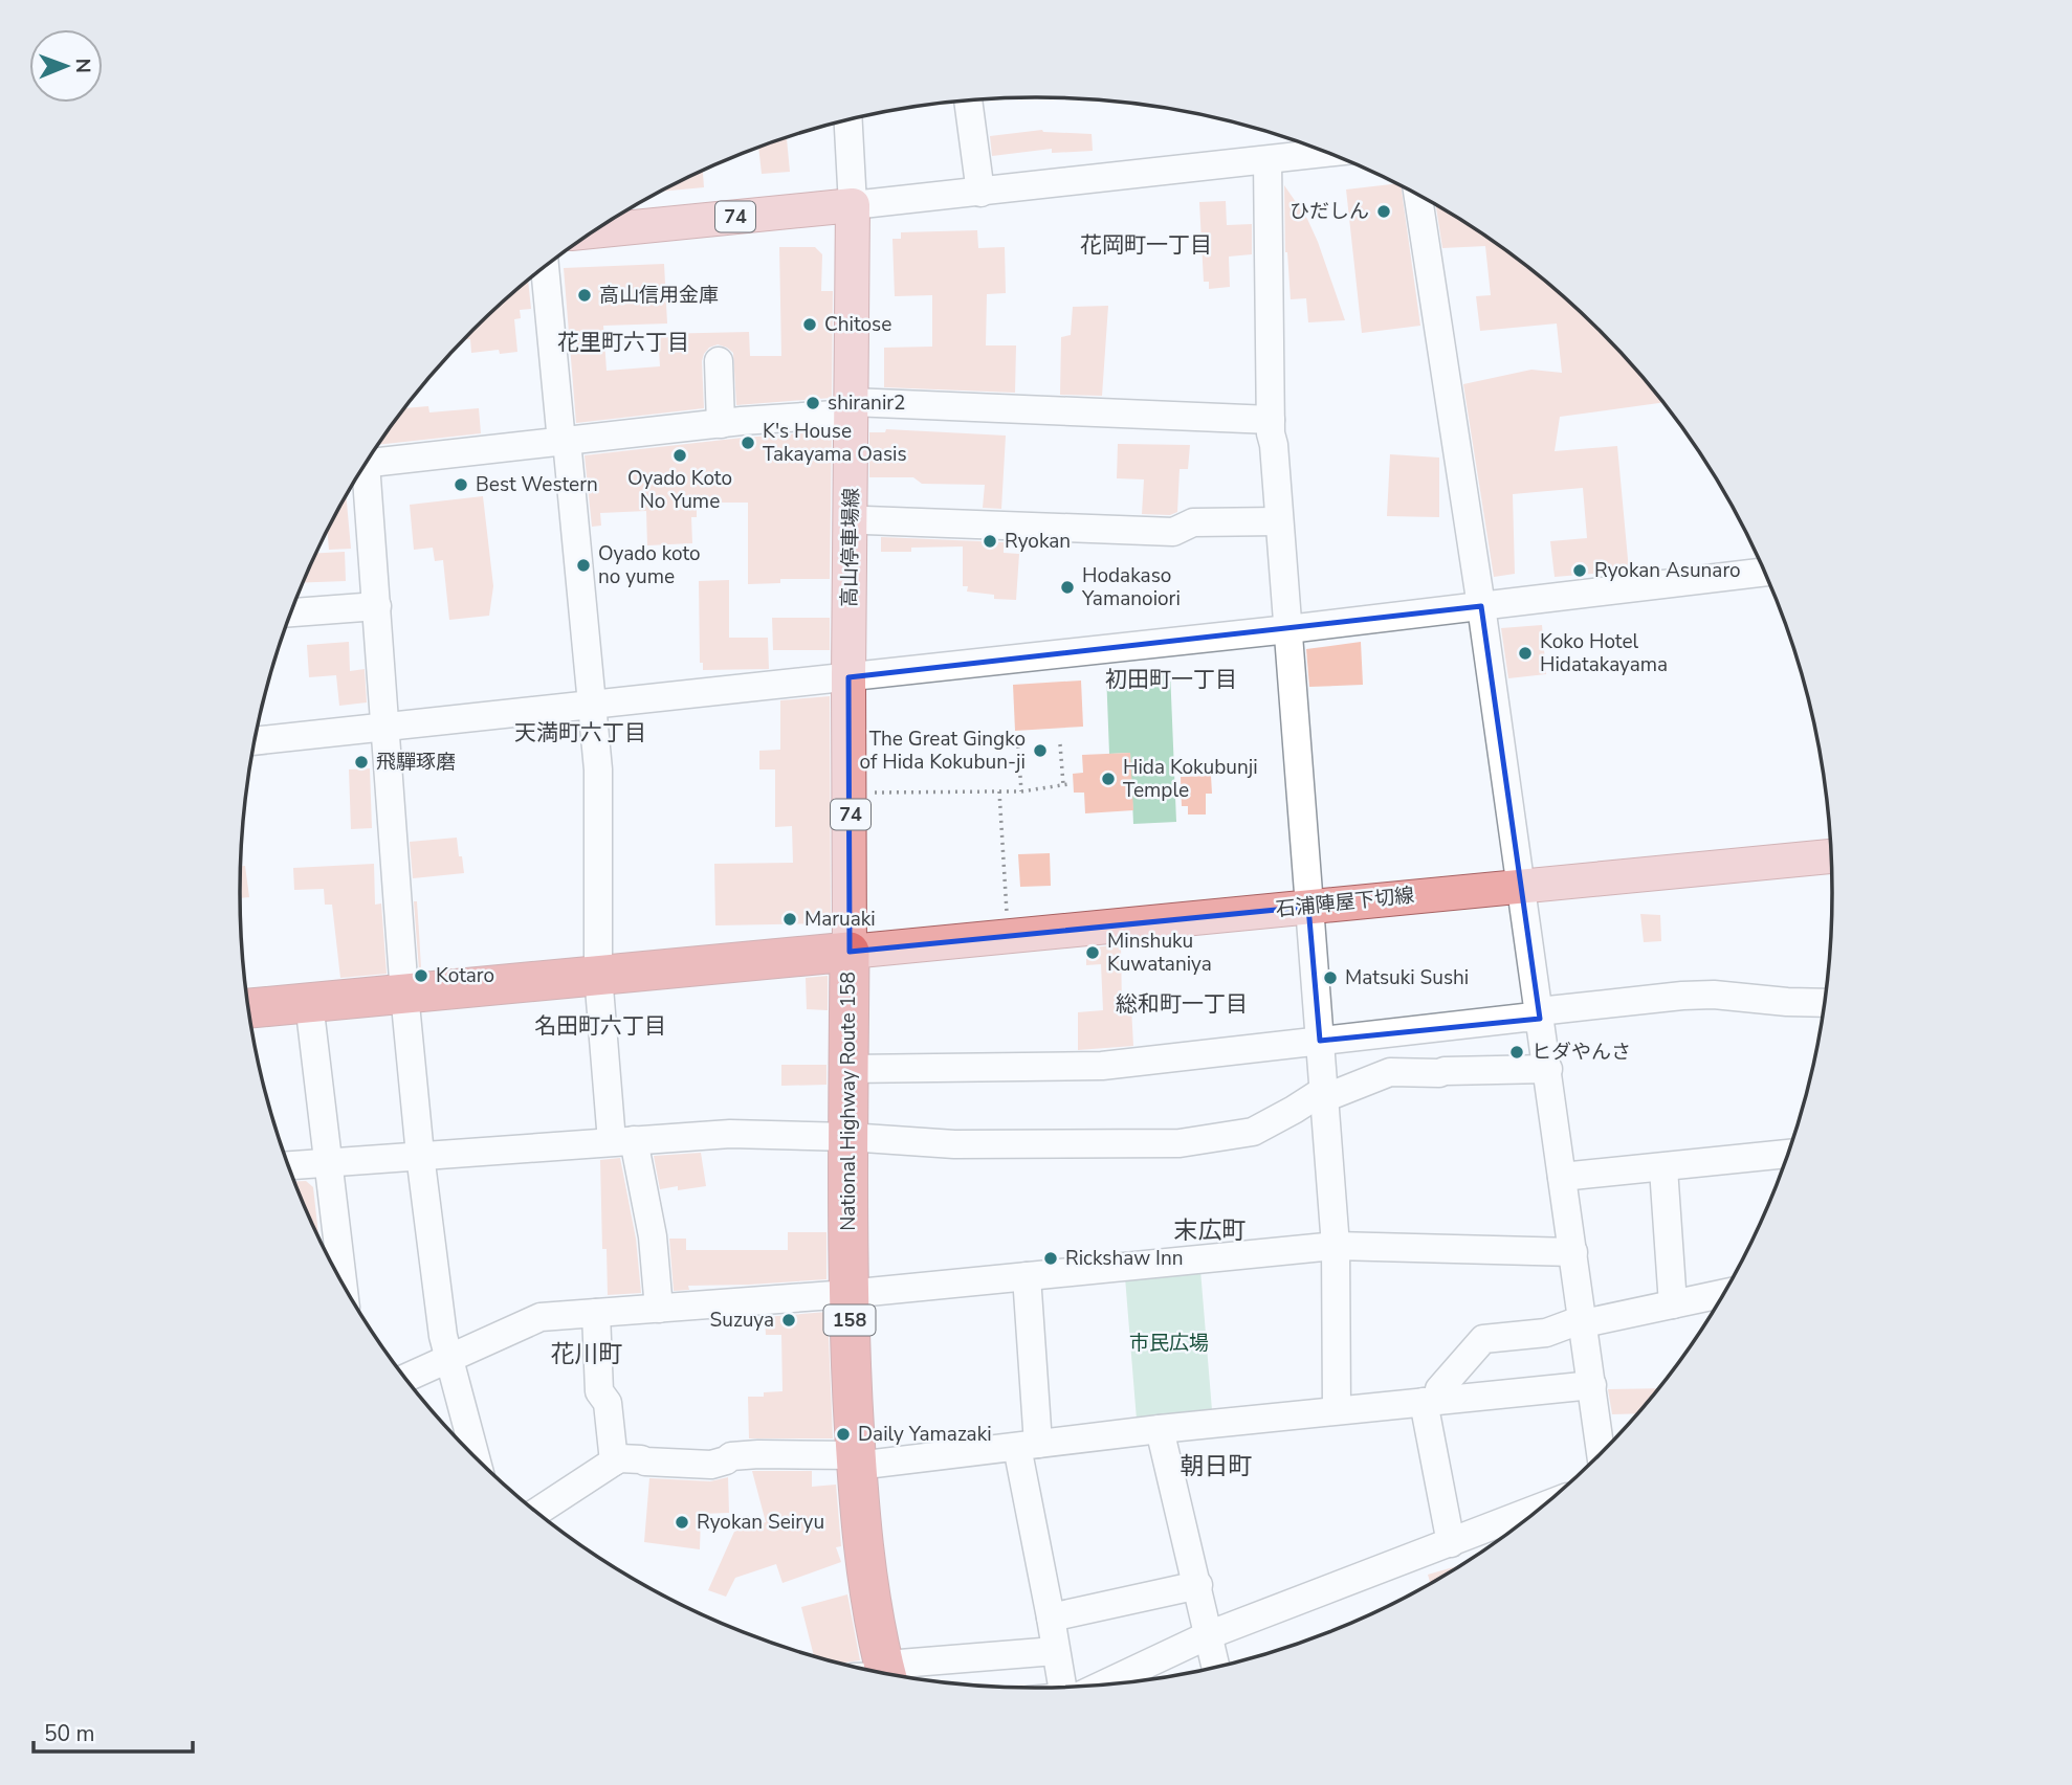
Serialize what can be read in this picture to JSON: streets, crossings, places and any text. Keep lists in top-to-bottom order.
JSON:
{
  "streets": {
    "highway": ["National Highway Route 158", "158"],
    "main road": ["74", "高山停車場線", "石浦陣屋下切線"]
  },
  "crossings": [
    ["74", "高山停車場線"],
    ["高山停車場線", "石浦陣屋下切線"],
    ["高山停車場線", "National Highway Route 158"],
    ["石浦陣屋下切線", "National Highway Route 158"]
  ],
  "districts": [
    "花岡町一丁目",
    "花里町六丁目",
    "初田町一丁目",
    "天満町六丁目",
    "総和町一丁目",
    "名田町六丁目",
    "末広町",
    "花川町",
    "朝日町"
  ],
  "parks": ["市民広場"],
  "places": [
    "ひだしん",
    "高山信用金庫",
    "Chitose",
    "shiranir2",
    "K's House Takayama Oasis",
    "Oyado Koto No Yume",
    "Best Western",
    "Ryokan",
    "Oyado koto no yume",
    "Ryokan Asunaro",
    "Hodakaso Yamanoiori",
    "Koko Hotel Hidatakayama",
    "The Great Gingko of Hida Kokubun-ji",
    "飛驒琢磨",
    "Hida Kokubunji Temple",
    "Maruaki",
    "Minshuku Kuwataniya",
    "Kotaro",
    "Matsuki Sushi",
    "ヒダやんさ",
    "Rickshaw Inn",
    "Suzuya",
    "Daily Yamazaki",
    "Ryokan Seiryu"
  ],
  "scale_bar": "50 m",
  "north": "right"
}
